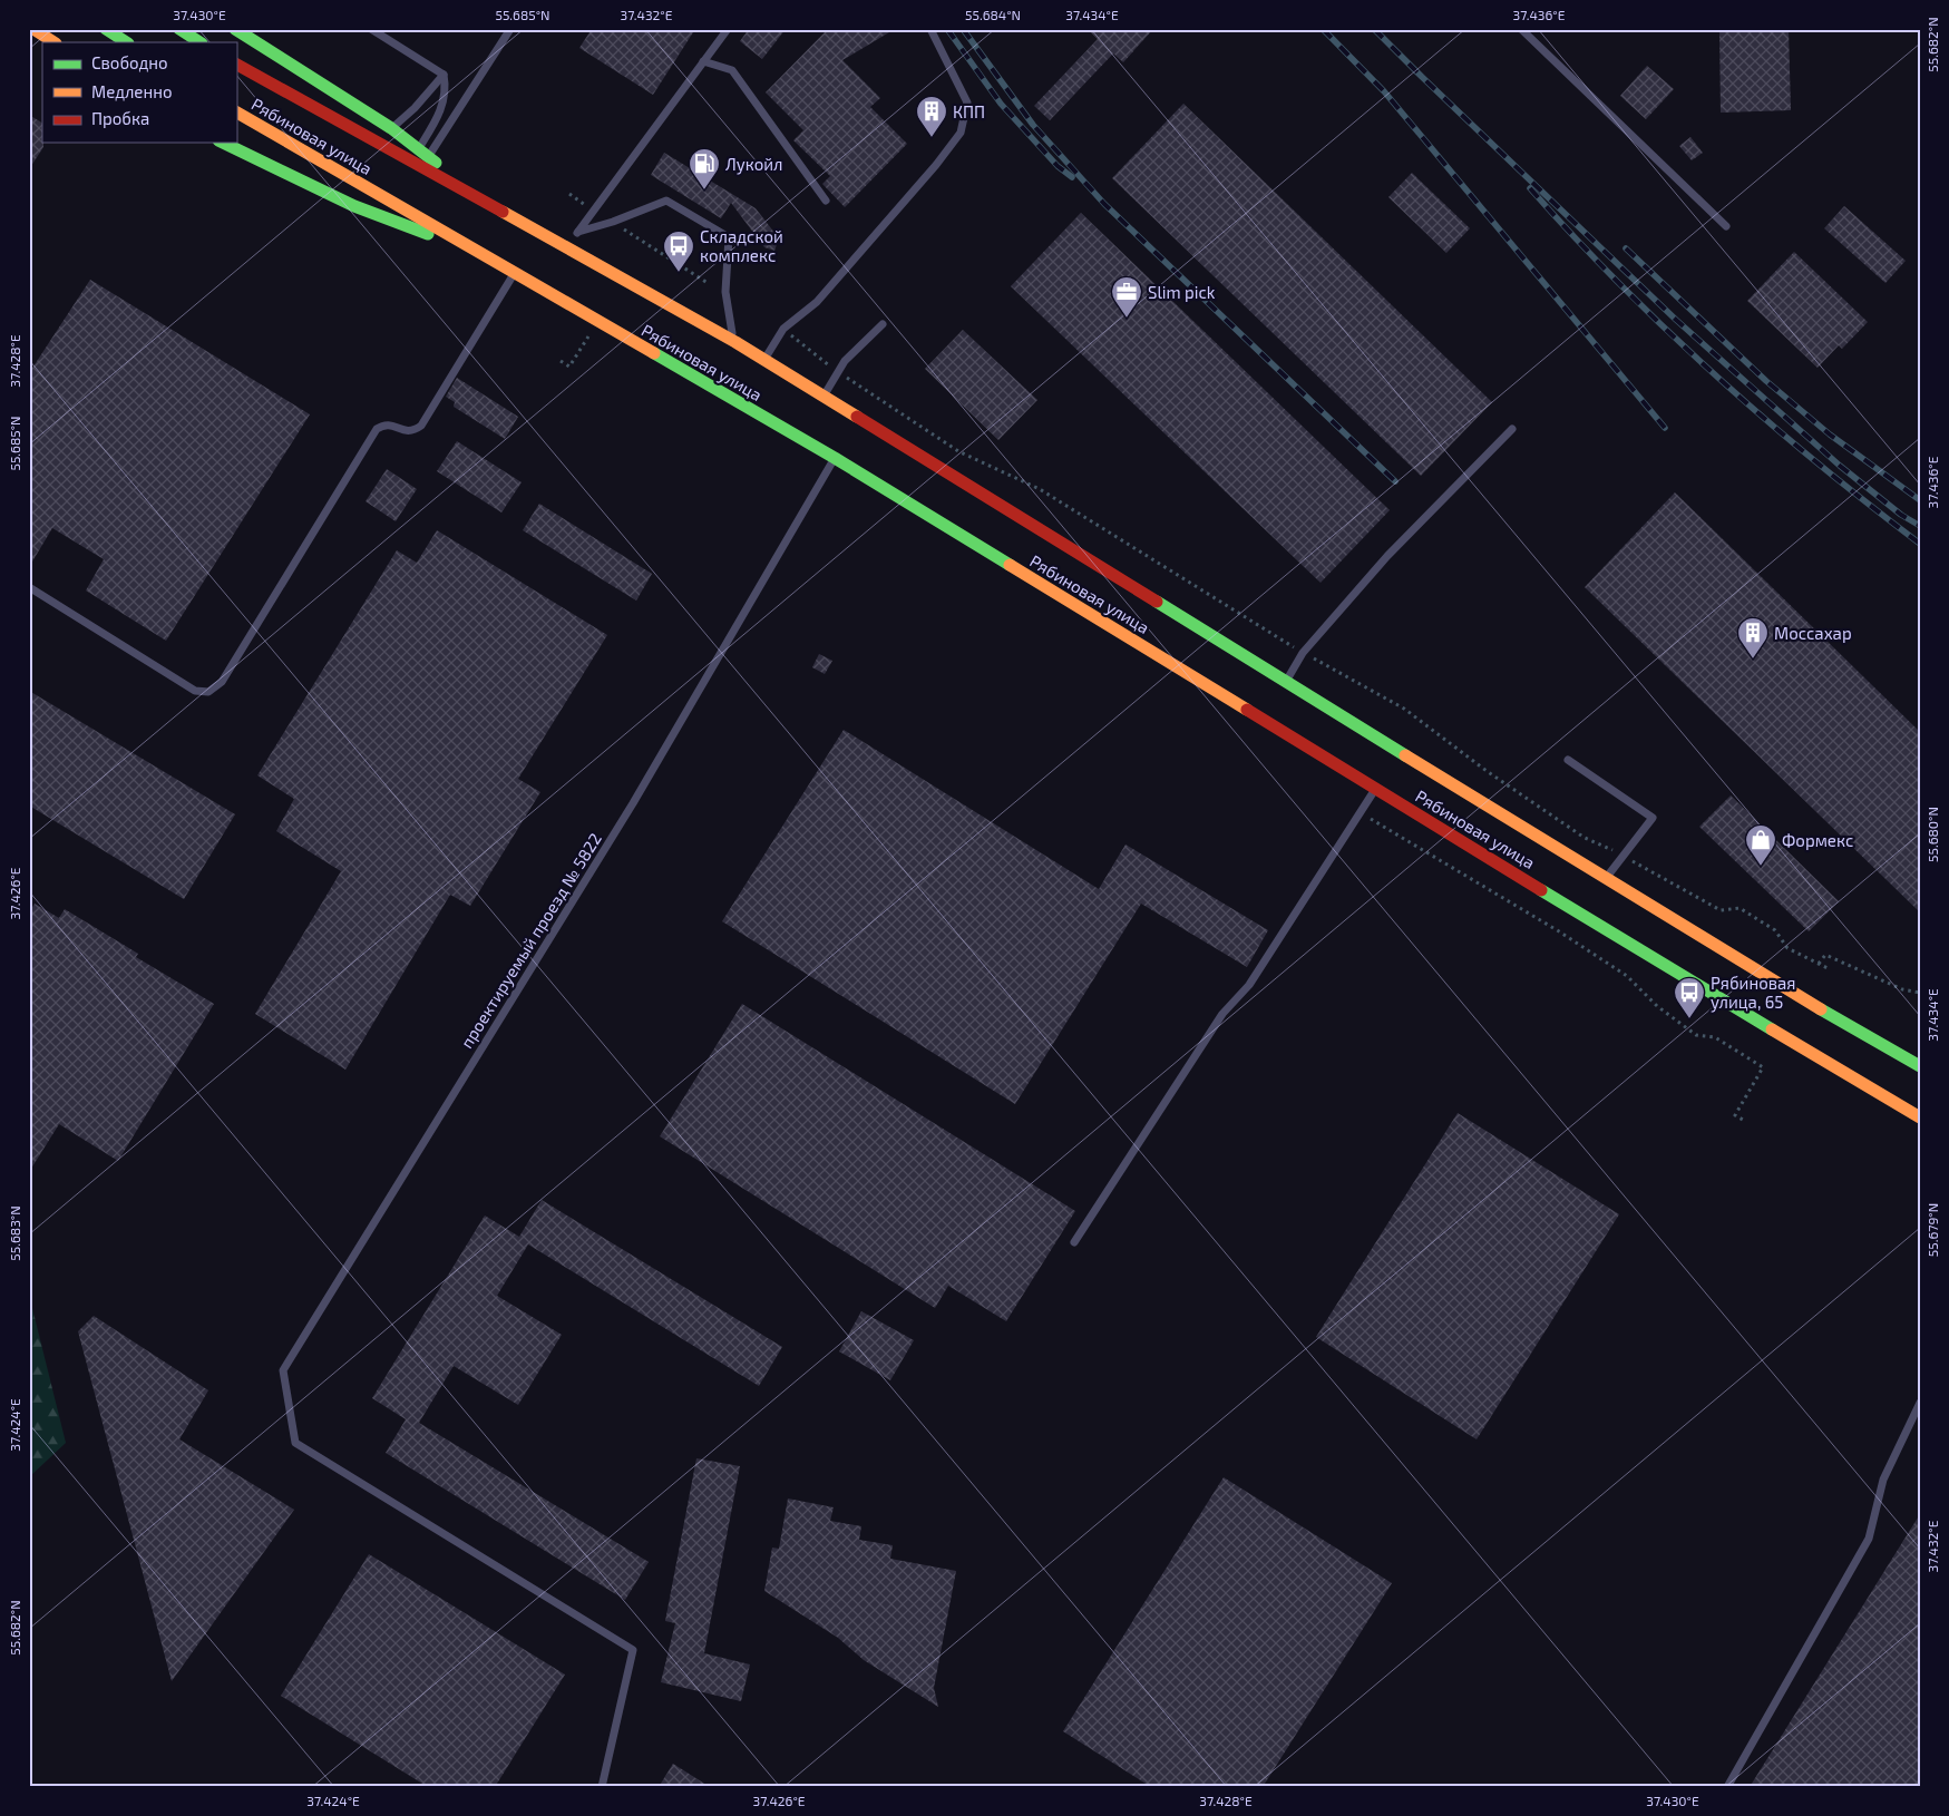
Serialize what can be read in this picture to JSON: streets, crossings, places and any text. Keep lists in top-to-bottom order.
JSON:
{
  "streets": {
    "main road": ["Рябиновая улица"],
    "lane": ["проектируемый проезд № 5822"]
  },
  "crossings": [
    ["Рябиновая улица", "проектируемый проезд № 5822"]
  ],
  "places": {
    "building": ["КПП", "Моссахар"],
    "fuel station": ["Лукойл"],
    "bus stop": ["Складской комплекс", "Рябиновая улица, 65"],
    "office": ["Slim pick"],
    "shop": ["Формекс"]
  },
  "legend": ["Свободно", "Медленно", "Пробка"],
  "coordinates": [
    "37.430°E",
    "55.685°N",
    "37.432°E",
    "55.684°N",
    "37.434°E",
    "37.436°E",
    "55.682°N",
    "37.428°E",
    "55.680°N",
    "37.426°E",
    "55.679°N",
    "55.683°N",
    "37.424°E"
  ]
}
